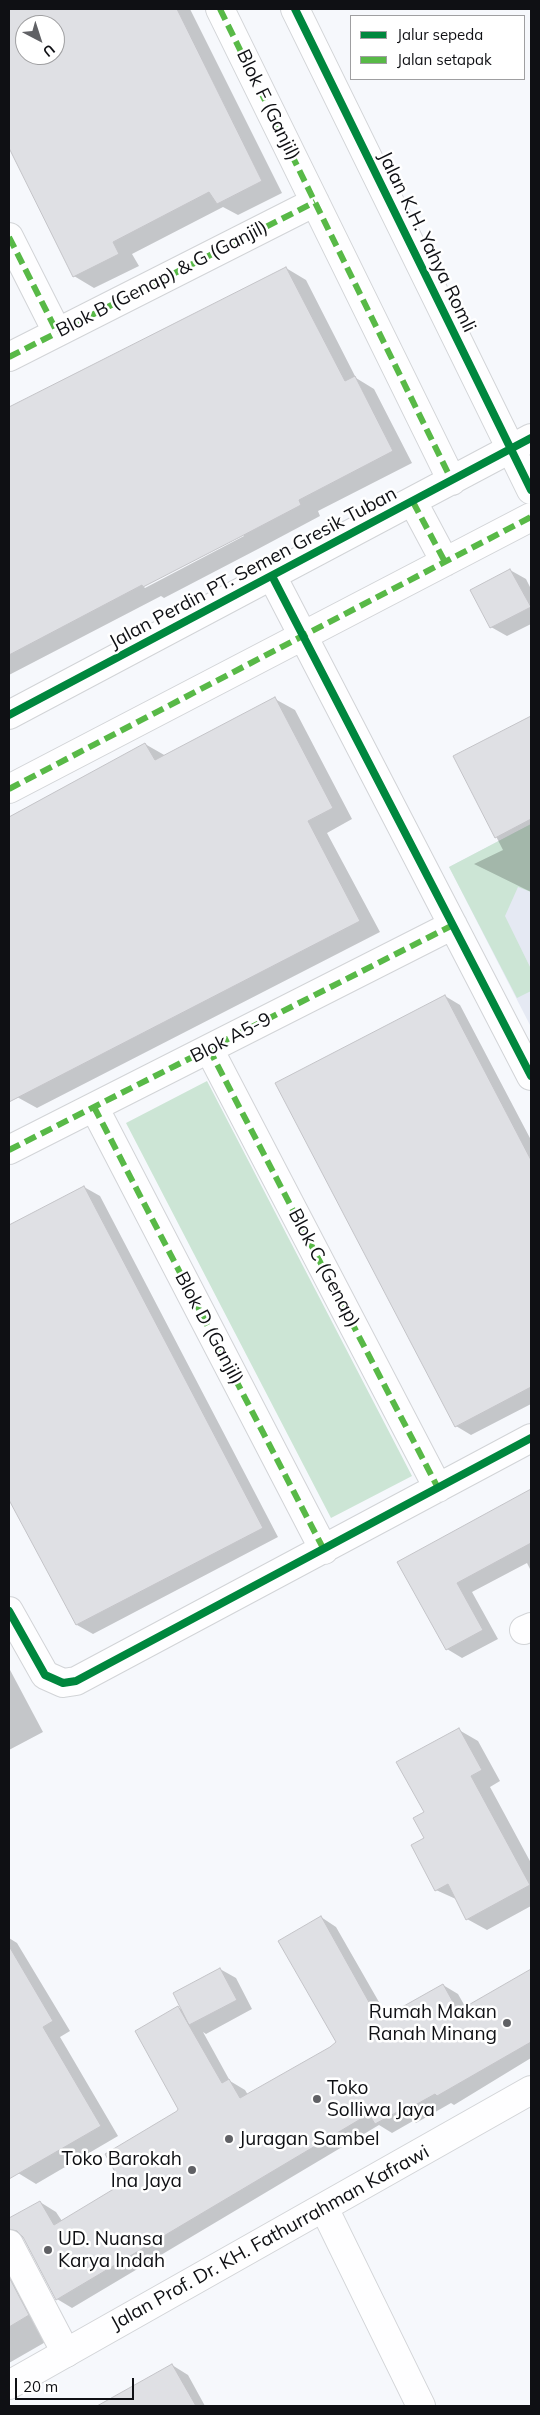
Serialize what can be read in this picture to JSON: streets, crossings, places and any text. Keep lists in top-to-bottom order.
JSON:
{
  "streets": {
    "street": [
      "Blok F (Ganjil)",
      "Jalan K.H. Yahya Romli",
      "Blok B (Genap) & G (Ganjil)",
      "Jalan Perdin PT. Semen Gresik Tuban",
      "Blok A5-9",
      "Blok C (Genap)",
      "Blok D (Ganjil)",
      "Jalan Prof. Dr. KH. Fathurrahman Kafrawi"
    ]
  },
  "crossings": [
    ["Blok F (Ganjil)", "Blok B (Genap) & G (Ganjil)"],
    ["Blok F (Ganjil)", "Jalan Perdin PT. Semen Gresik Tuban"],
    ["Jalan K.H. Yahya Romli", "Jalan Perdin PT. Semen Gresik Tuban"],
    ["Blok A5-9", "Blok C (Genap)"],
    ["Blok A5-9", "Blok D (Ganjil)"]
  ],
  "places": [
    "Rumah Makan Ranah Minang",
    "Toko Solliwa Jaya",
    "Juragan Sambel",
    "Toko Barokah Ina Jaya",
    "UD. Nuansa Karya Indah"
  ],
  "legend": ["Jalur sepeda", "Jalan setapak"],
  "scale_bar": "20 m",
  "north": "bottom right"
}
